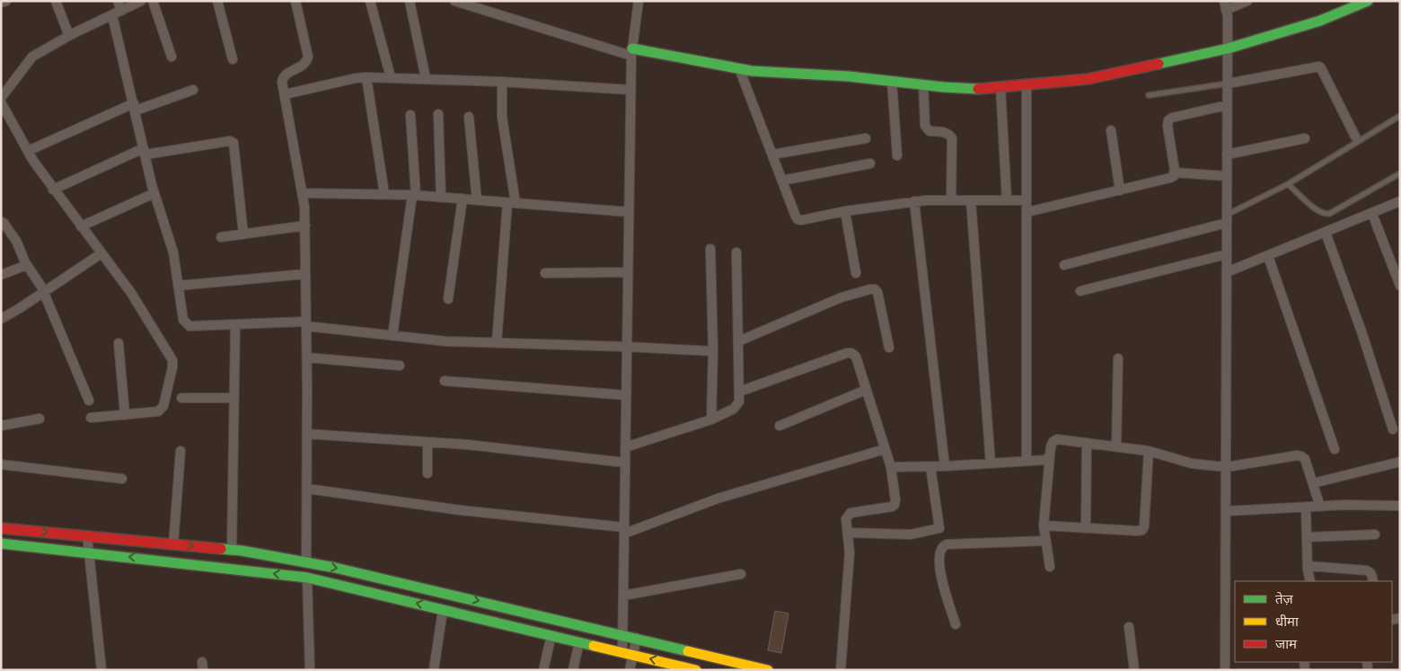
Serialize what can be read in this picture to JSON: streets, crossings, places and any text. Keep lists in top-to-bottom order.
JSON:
{
  "legend": ["तेज़", "धीमा", "जाम"]
}
